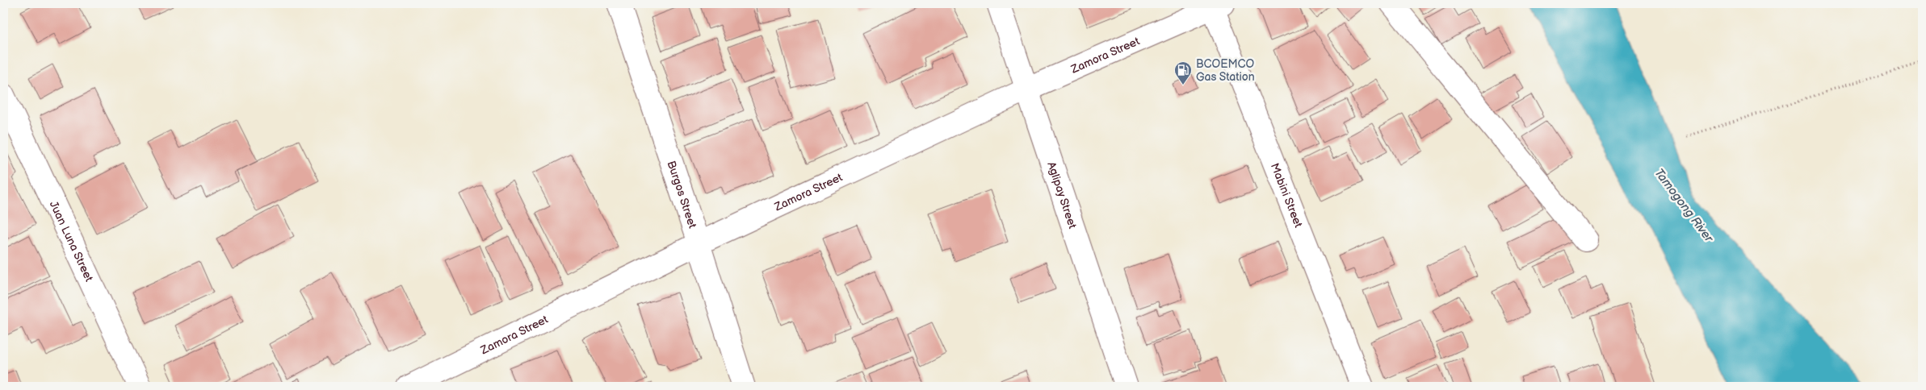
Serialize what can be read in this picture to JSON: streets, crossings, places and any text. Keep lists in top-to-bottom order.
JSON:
{
  "streets": {
    "street": [
      "Zamora Street",
      "Burgos Street",
      "Aglipay Street",
      "Mabini Street",
      "Juan Luna Street"
    ]
  },
  "crossings": [
    ["Zamora Street", "Burgos Street"],
    ["Zamora Street", "Aglipay Street"],
    ["Zamora Street", "Mabini Street"]
  ],
  "water": ["Tamogong River"],
  "places": {
    "fuel station": ["BCOEMCO Gas Station"]
  }
}
